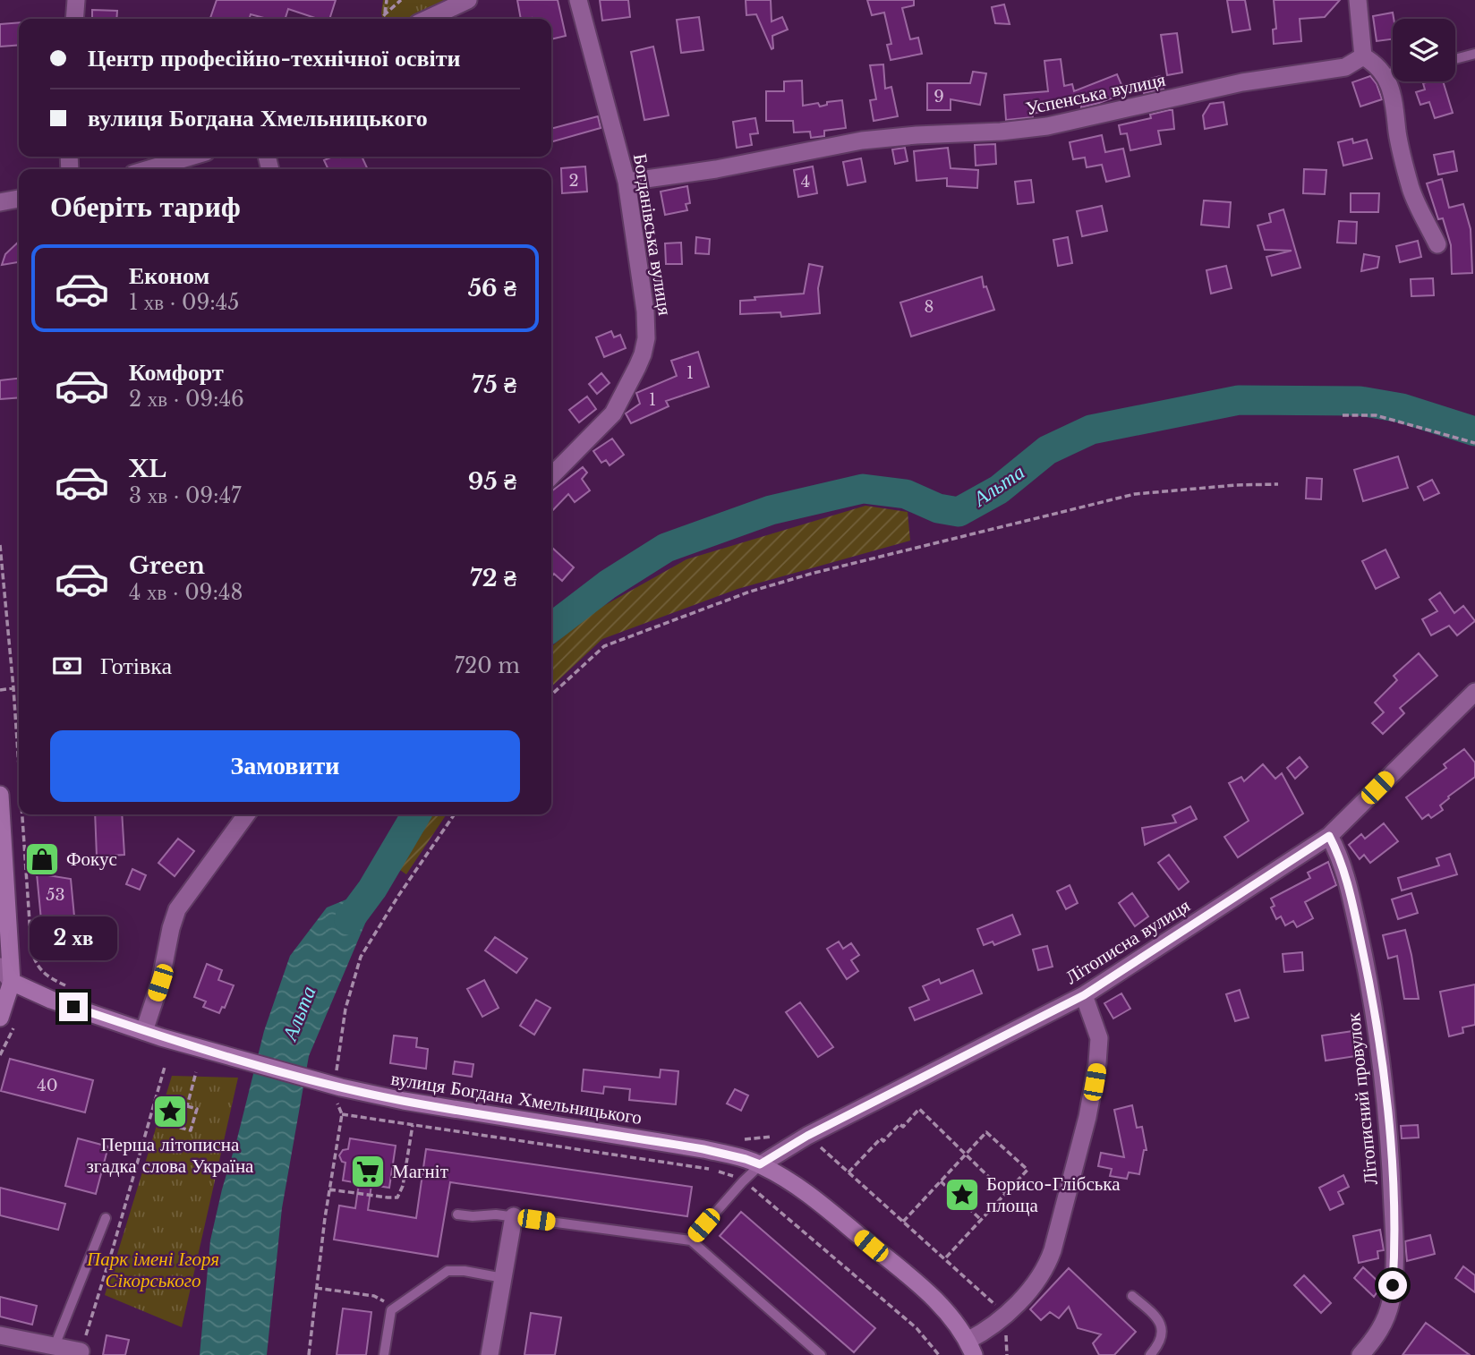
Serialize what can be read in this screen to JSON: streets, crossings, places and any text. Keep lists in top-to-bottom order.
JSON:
{
  "streets": {
    "main road": ["вулиця Богдана Хмельницького"],
    "street": [
      "Успенська вулиця",
      "Богданівська вулиця",
      "Літописна вулиця",
      "Літописний провулок"
    ]
  },
  "crossings": [
    ["Успенська вулиця", "Богданівська вулиця"],
    ["Літописна вулиця", "вулиця Богдана Хмельницького"],
    ["Літописна вулиця", "Літописний провулок"]
  ],
  "water": ["Альта"],
  "parks": ["Парк імені Ігоря Сікорського"],
  "places": {
    "shop": ["Фокус"],
    "place": ["Перша літописна згадка слова Україна", "Борисо-Глібська площа"],
    "supermarket": ["Магніт"]
  },
  "house_numbers": [
    "9",
    "2",
    "4",
    "8",
    "1",
    "1",
    "53",
    "40"
  ],
  "page": {
    "banner": ["Центр професійно-технічної освіти", "вулиця Богдана Хмельницького"],
    "heading": "Оберіть тариф",
    "list": [
      {
        "name": "Економ",
        "note": "1 хв · 09:45",
        "value": "56 ₴"
      },
      {
        "name": "Комфорт",
        "note": "2 хв · 09:46",
        "value": "75 ₴"
      },
      {
        "name": "XL",
        "note": "3 хв · 09:47",
        "value": "95 ₴"
      },
      {
        "name": "Green",
        "note": "4 хв · 09:48",
        "value": "72 ₴"
      }
    ],
    "pay": ["Готівка", "720 m"],
    "buttons": "Замовити",
    "bubble": "2 хв"
  }
}
